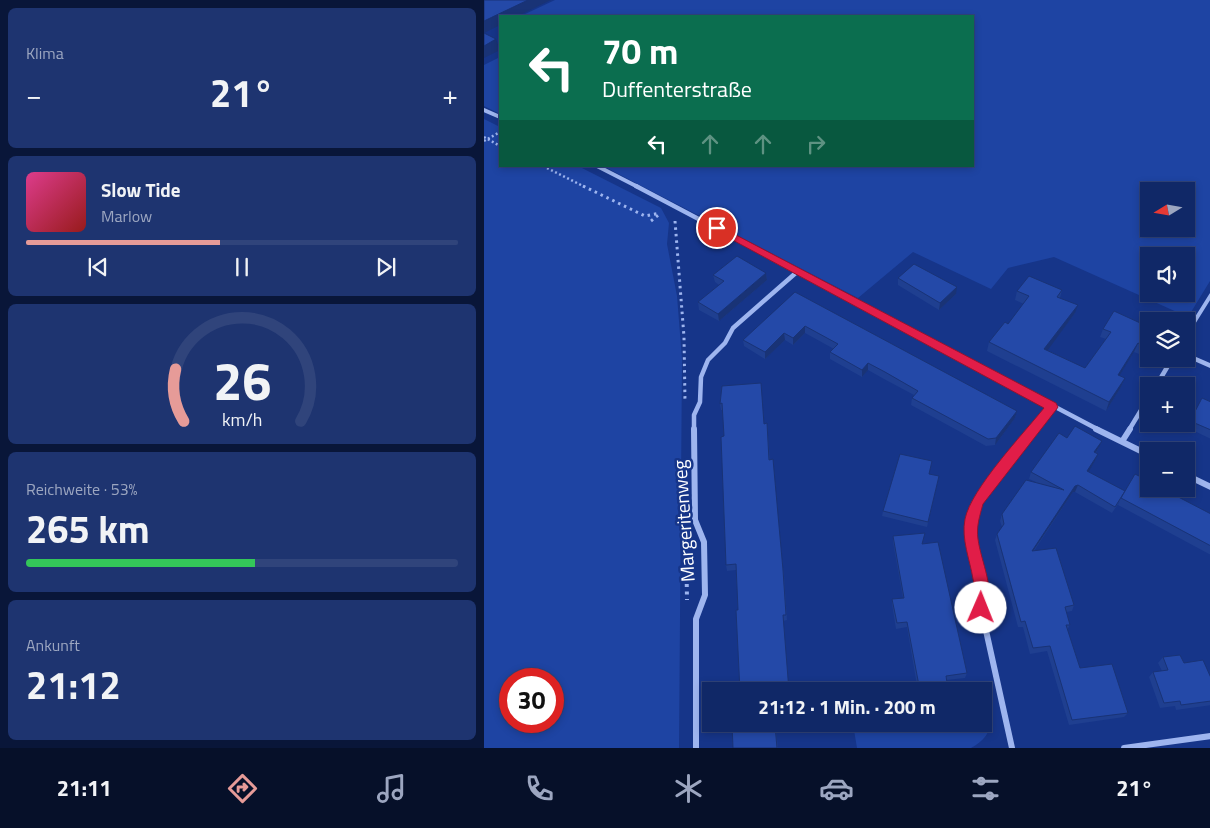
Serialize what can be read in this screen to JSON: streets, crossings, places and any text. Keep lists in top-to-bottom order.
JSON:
{
  "streets": {
    "street": ["Margeritenweg"]
  },
  "north": "left",
  "page": {
    "tile": [
      "Klima",
      ["Reichweite · 53%", "265 km"],
      ["Ankunft", "21:12"]
    ],
    "turn": ["70 m", "Duffenterstraße"],
    "heat": ["−", "21°", "+"],
    "song": ["Slow Tide", "Marlow"],
    "map_buttons": ["+", "−"],
    "limit": "30",
    "trip": "21:12 · 1 Min. · 200 m",
    "tabs": ["21:11", "21°"],
    "gauge": ["26", "km/h"]
  }
}
